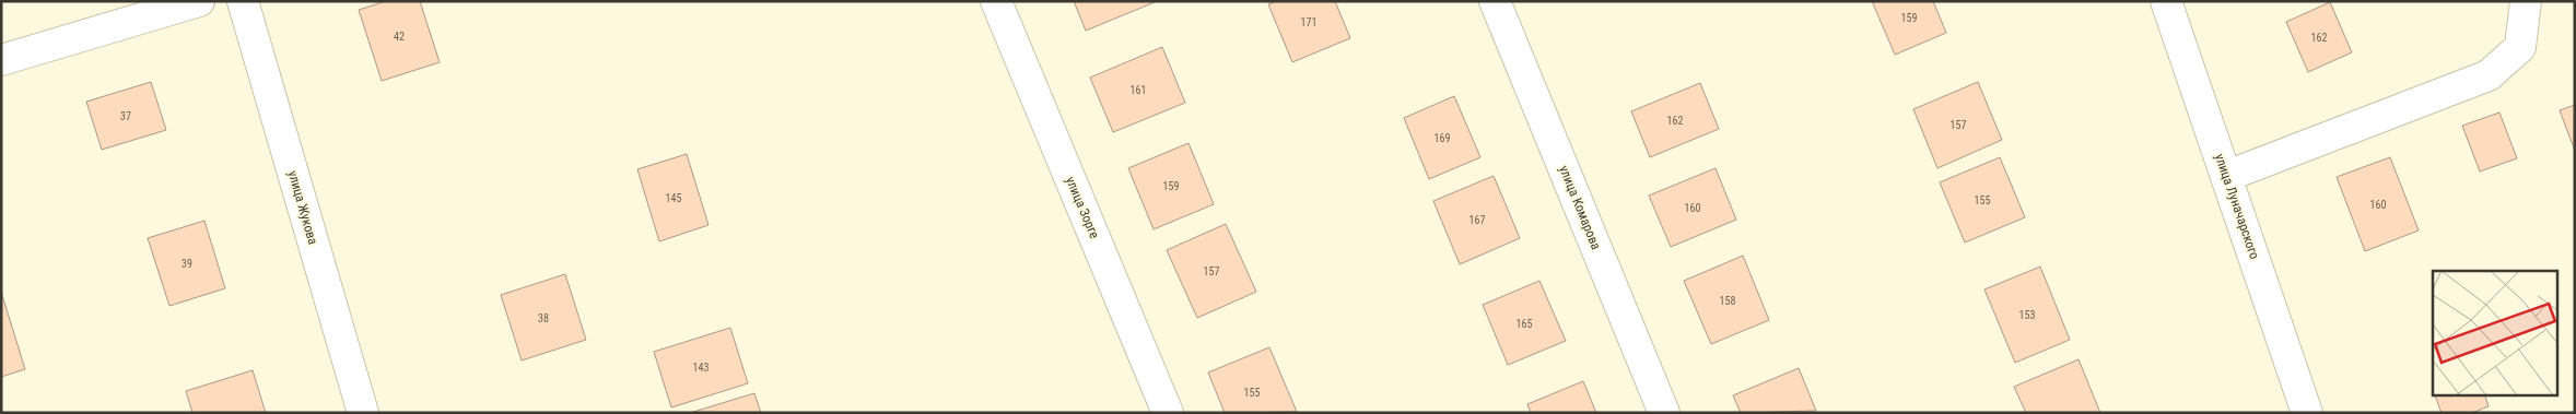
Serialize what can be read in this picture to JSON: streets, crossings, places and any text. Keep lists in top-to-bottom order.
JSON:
{
  "streets": {
    "street": [
      "улица Луначарского",
      "улица Жукова",
      "улица Зорге",
      "улица Комарова"
    ]
  },
  "house_numbers": [
    "159",
    "171",
    "42",
    "162",
    "161",
    "37",
    "162",
    "157",
    "169",
    "159",
    "145",
    "155",
    "160",
    "160",
    "167",
    "39",
    "157",
    "158",
    "153",
    "38",
    "165",
    "143",
    "155"
  ]
}
